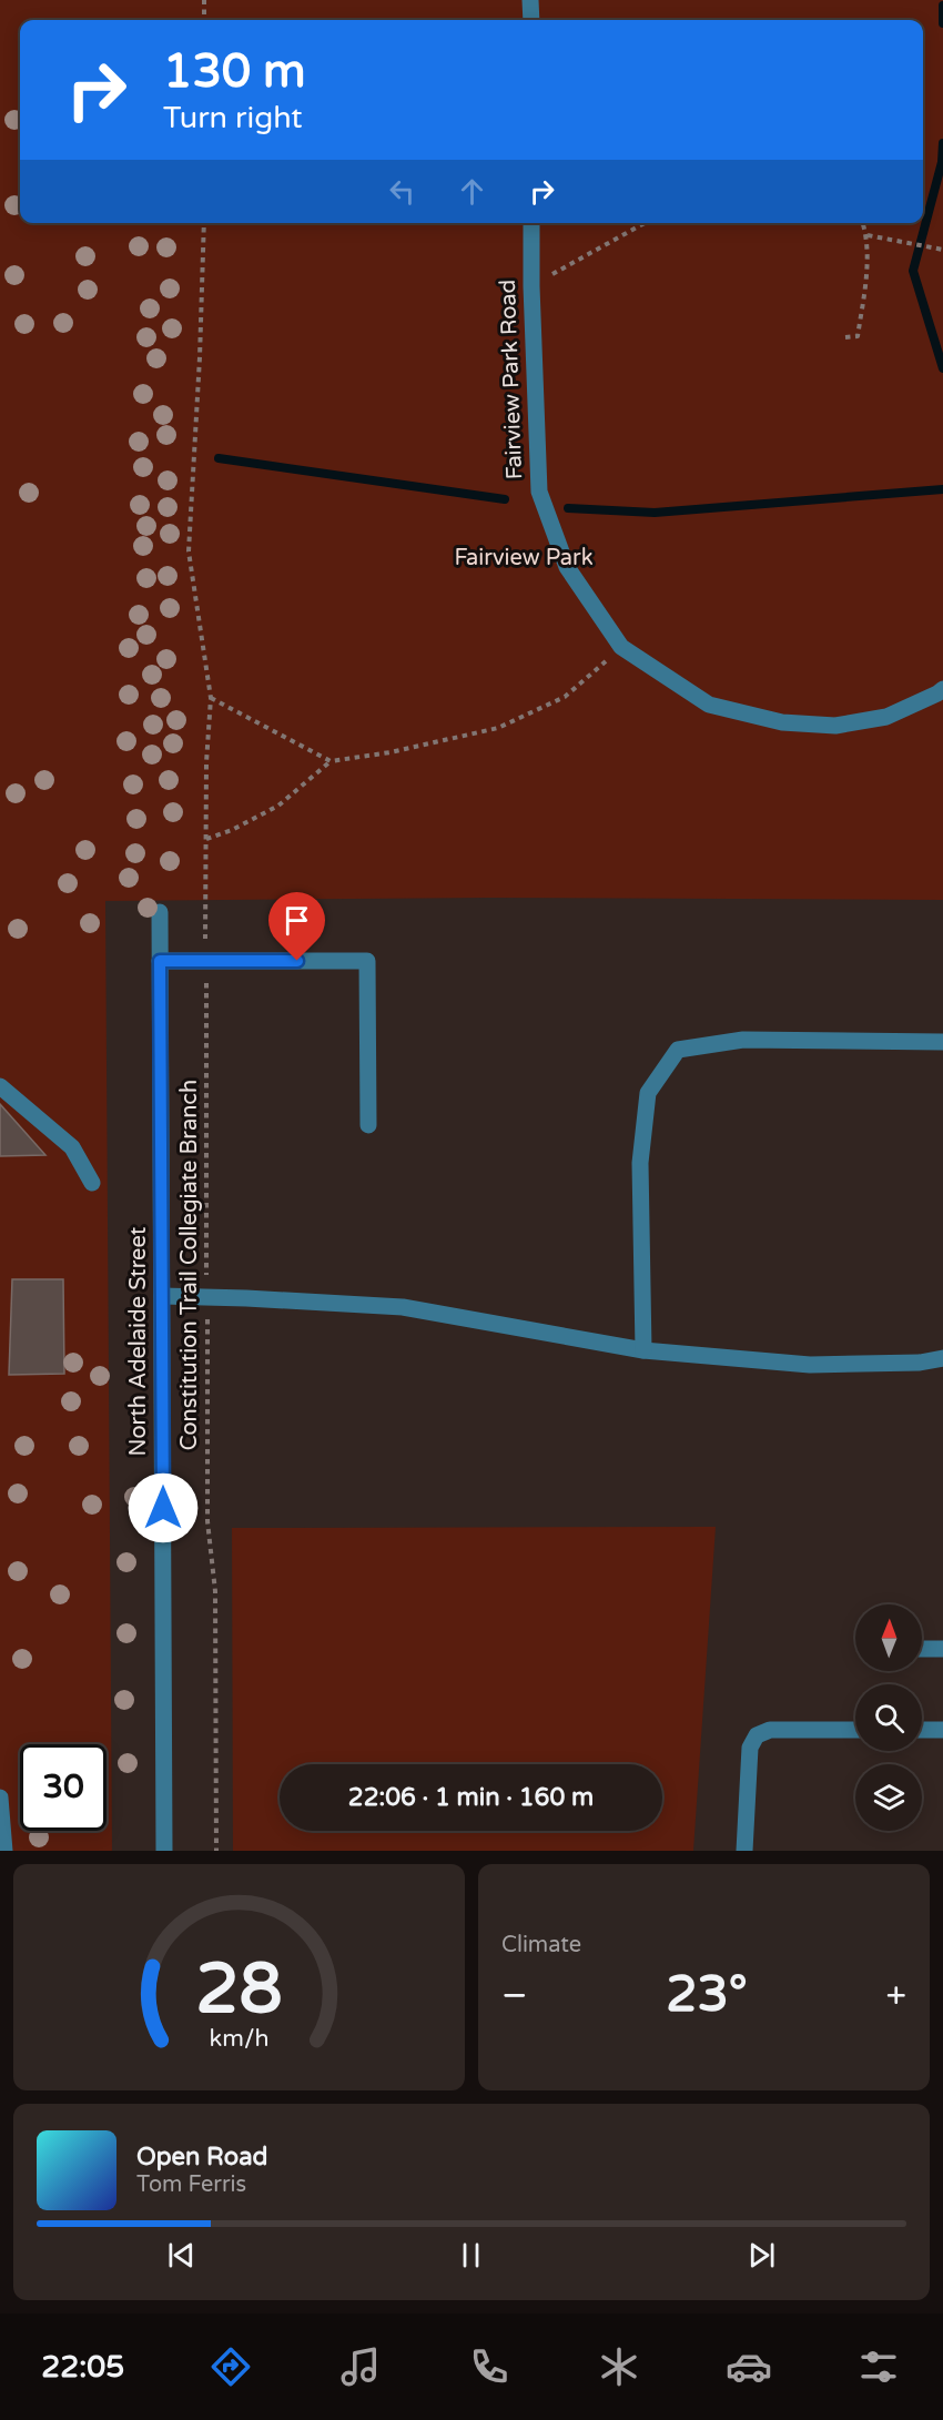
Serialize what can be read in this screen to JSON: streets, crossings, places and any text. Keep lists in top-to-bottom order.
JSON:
{
  "streets": {
    "street": ["Fairview Park Road", "North Adelaide Street"],
    "path": ["Constitution Trail Collegiate Branch"]
  },
  "parks": ["Fairview Park"],
  "north": "top",
  "page": {
    "turn": ["130 m", "Turn right"],
    "limit": "30",
    "trip": "22:06 · 1 min · 160 m",
    "tile": "Climate",
    "heat": ["−", "23°", "+"],
    "song": ["Open Road", "Tom Ferris"],
    "tabs": "22:05",
    "gauge": ["28", "km/h"]
  }
}
